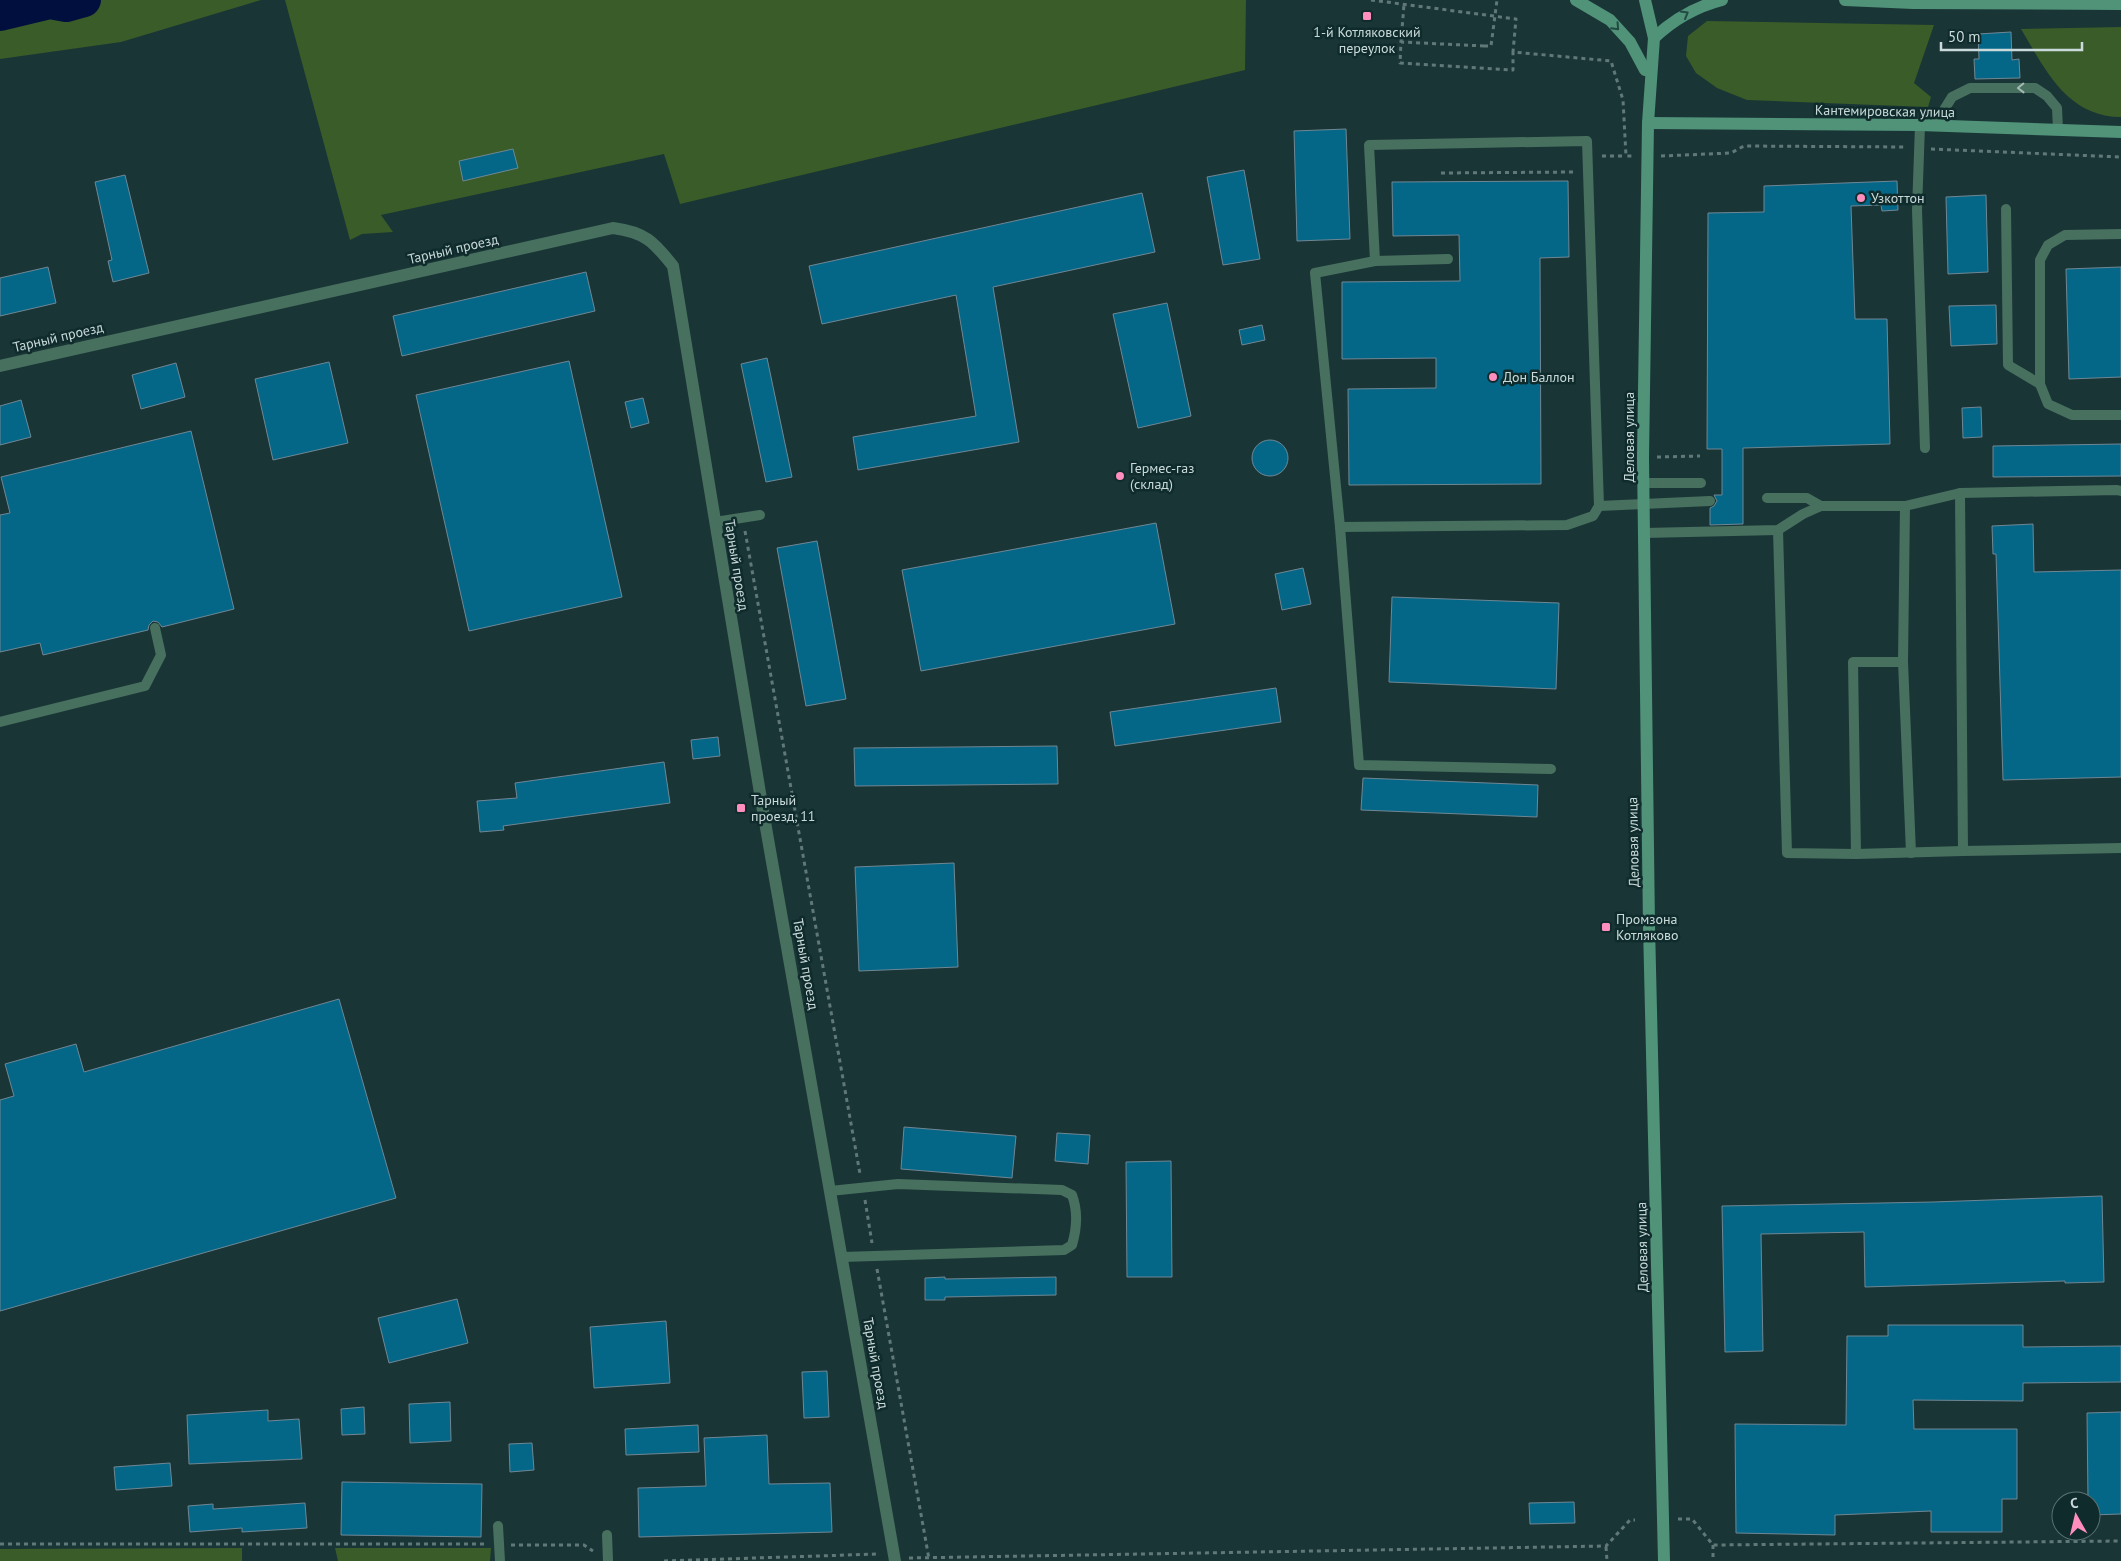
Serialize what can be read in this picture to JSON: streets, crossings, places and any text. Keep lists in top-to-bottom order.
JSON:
{
  "streets": {
    "street": ["Кантемировская улица", "Тарный проезд", "Деловая улица"]
  },
  "crossings": [
    ["Кантемировская улица", "Деловая улица"]
  ],
  "places": {
    "transit": ["1-й Котляковский переулок", "Тарный проезд, 11", "Промзона Котляково"],
    "other": ["Узкоттон", "Дон Баллон", "Гермес-газ (склад)"]
  },
  "scale_bar": "50 m",
  "north": "top"
}
